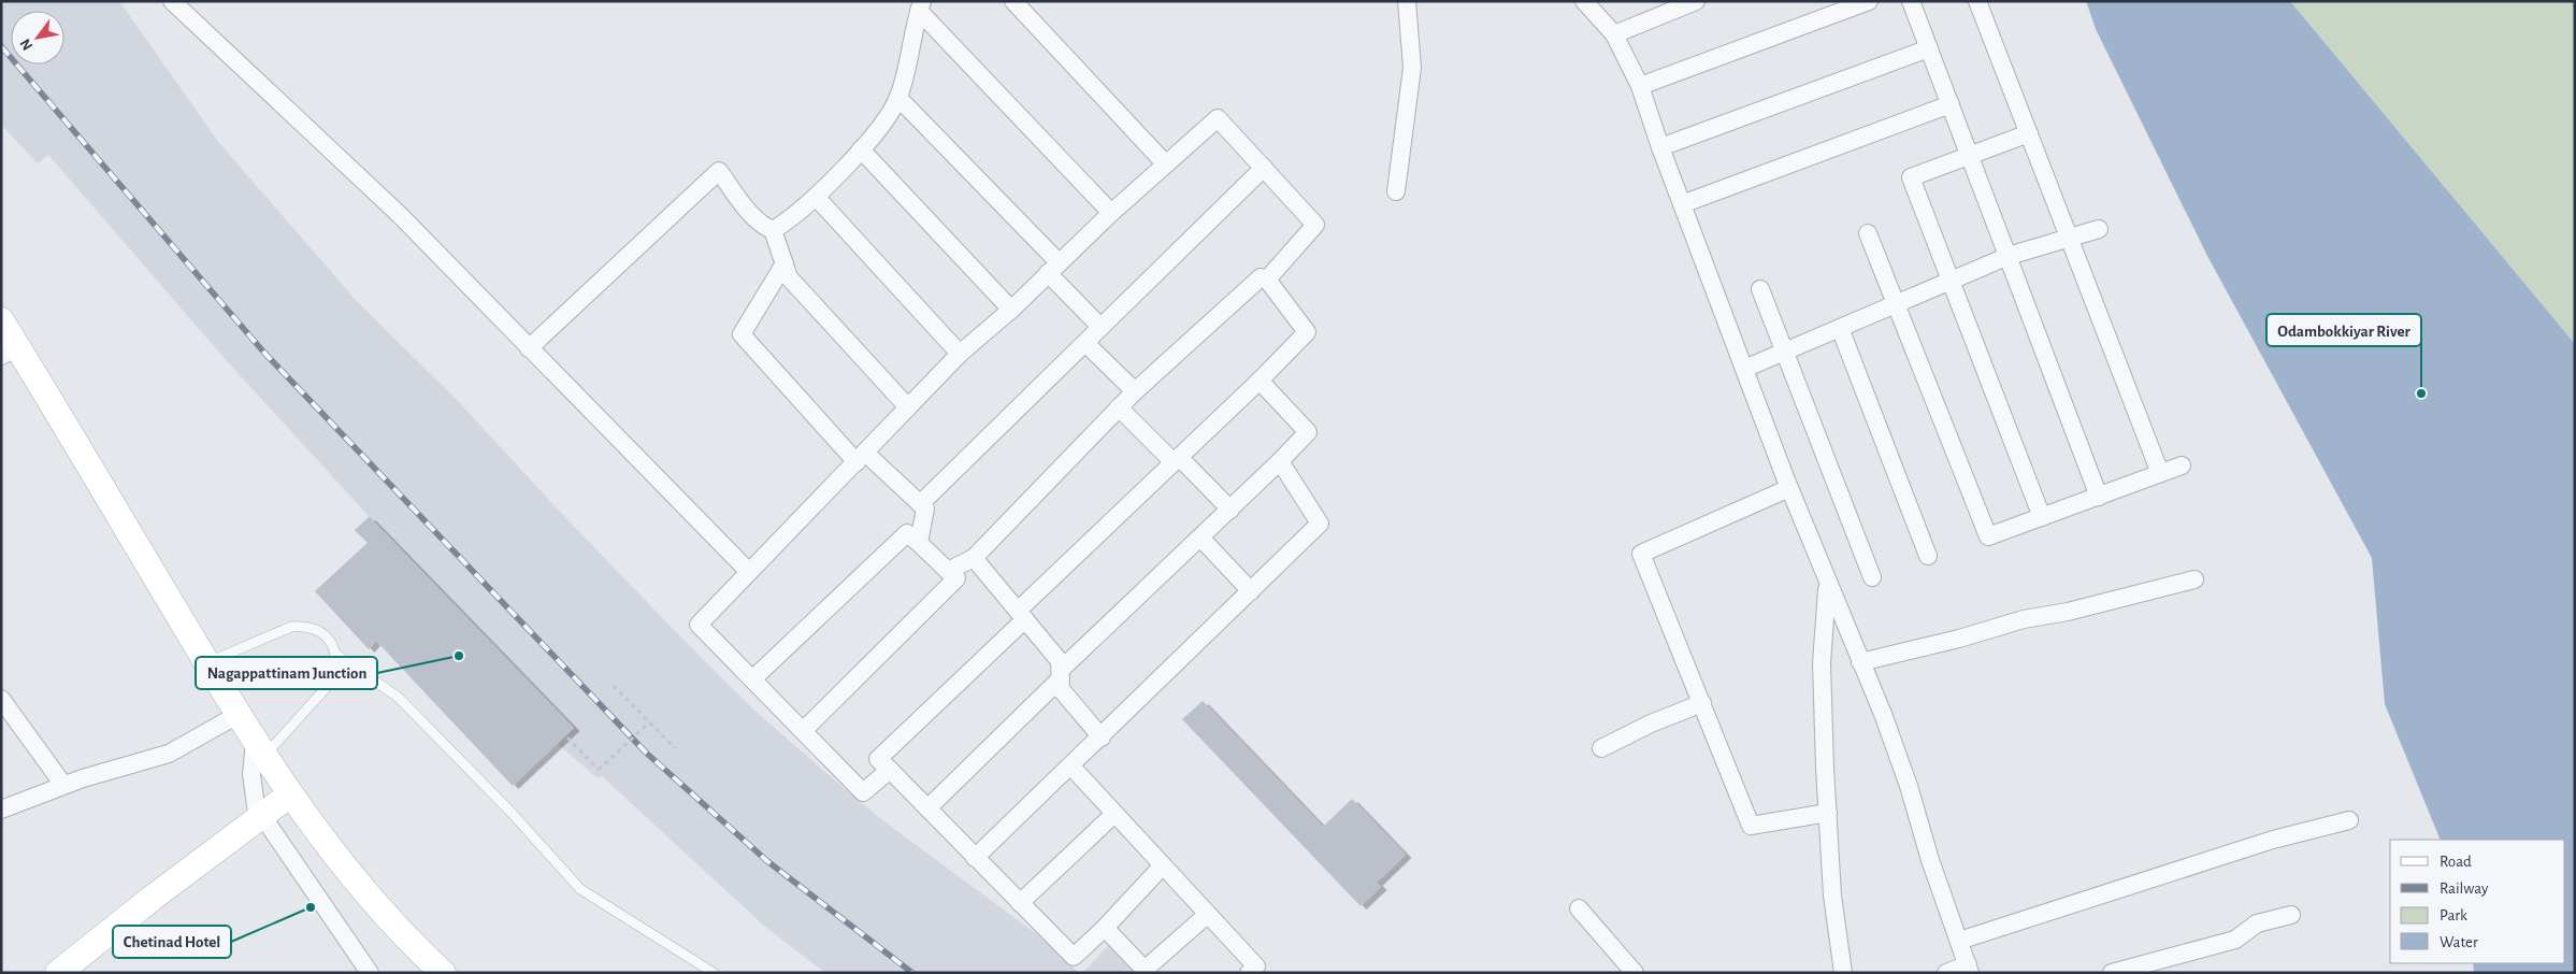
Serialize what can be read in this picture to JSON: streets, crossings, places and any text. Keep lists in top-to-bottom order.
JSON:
{
  "places": ["Odambokkiyar River", "Nagappattinam Junction", "Chetinad Hotel"],
  "legend": [
    "Road",
    "Railway",
    "Park",
    "Water"
  ],
  "north": "bottom left"
}
